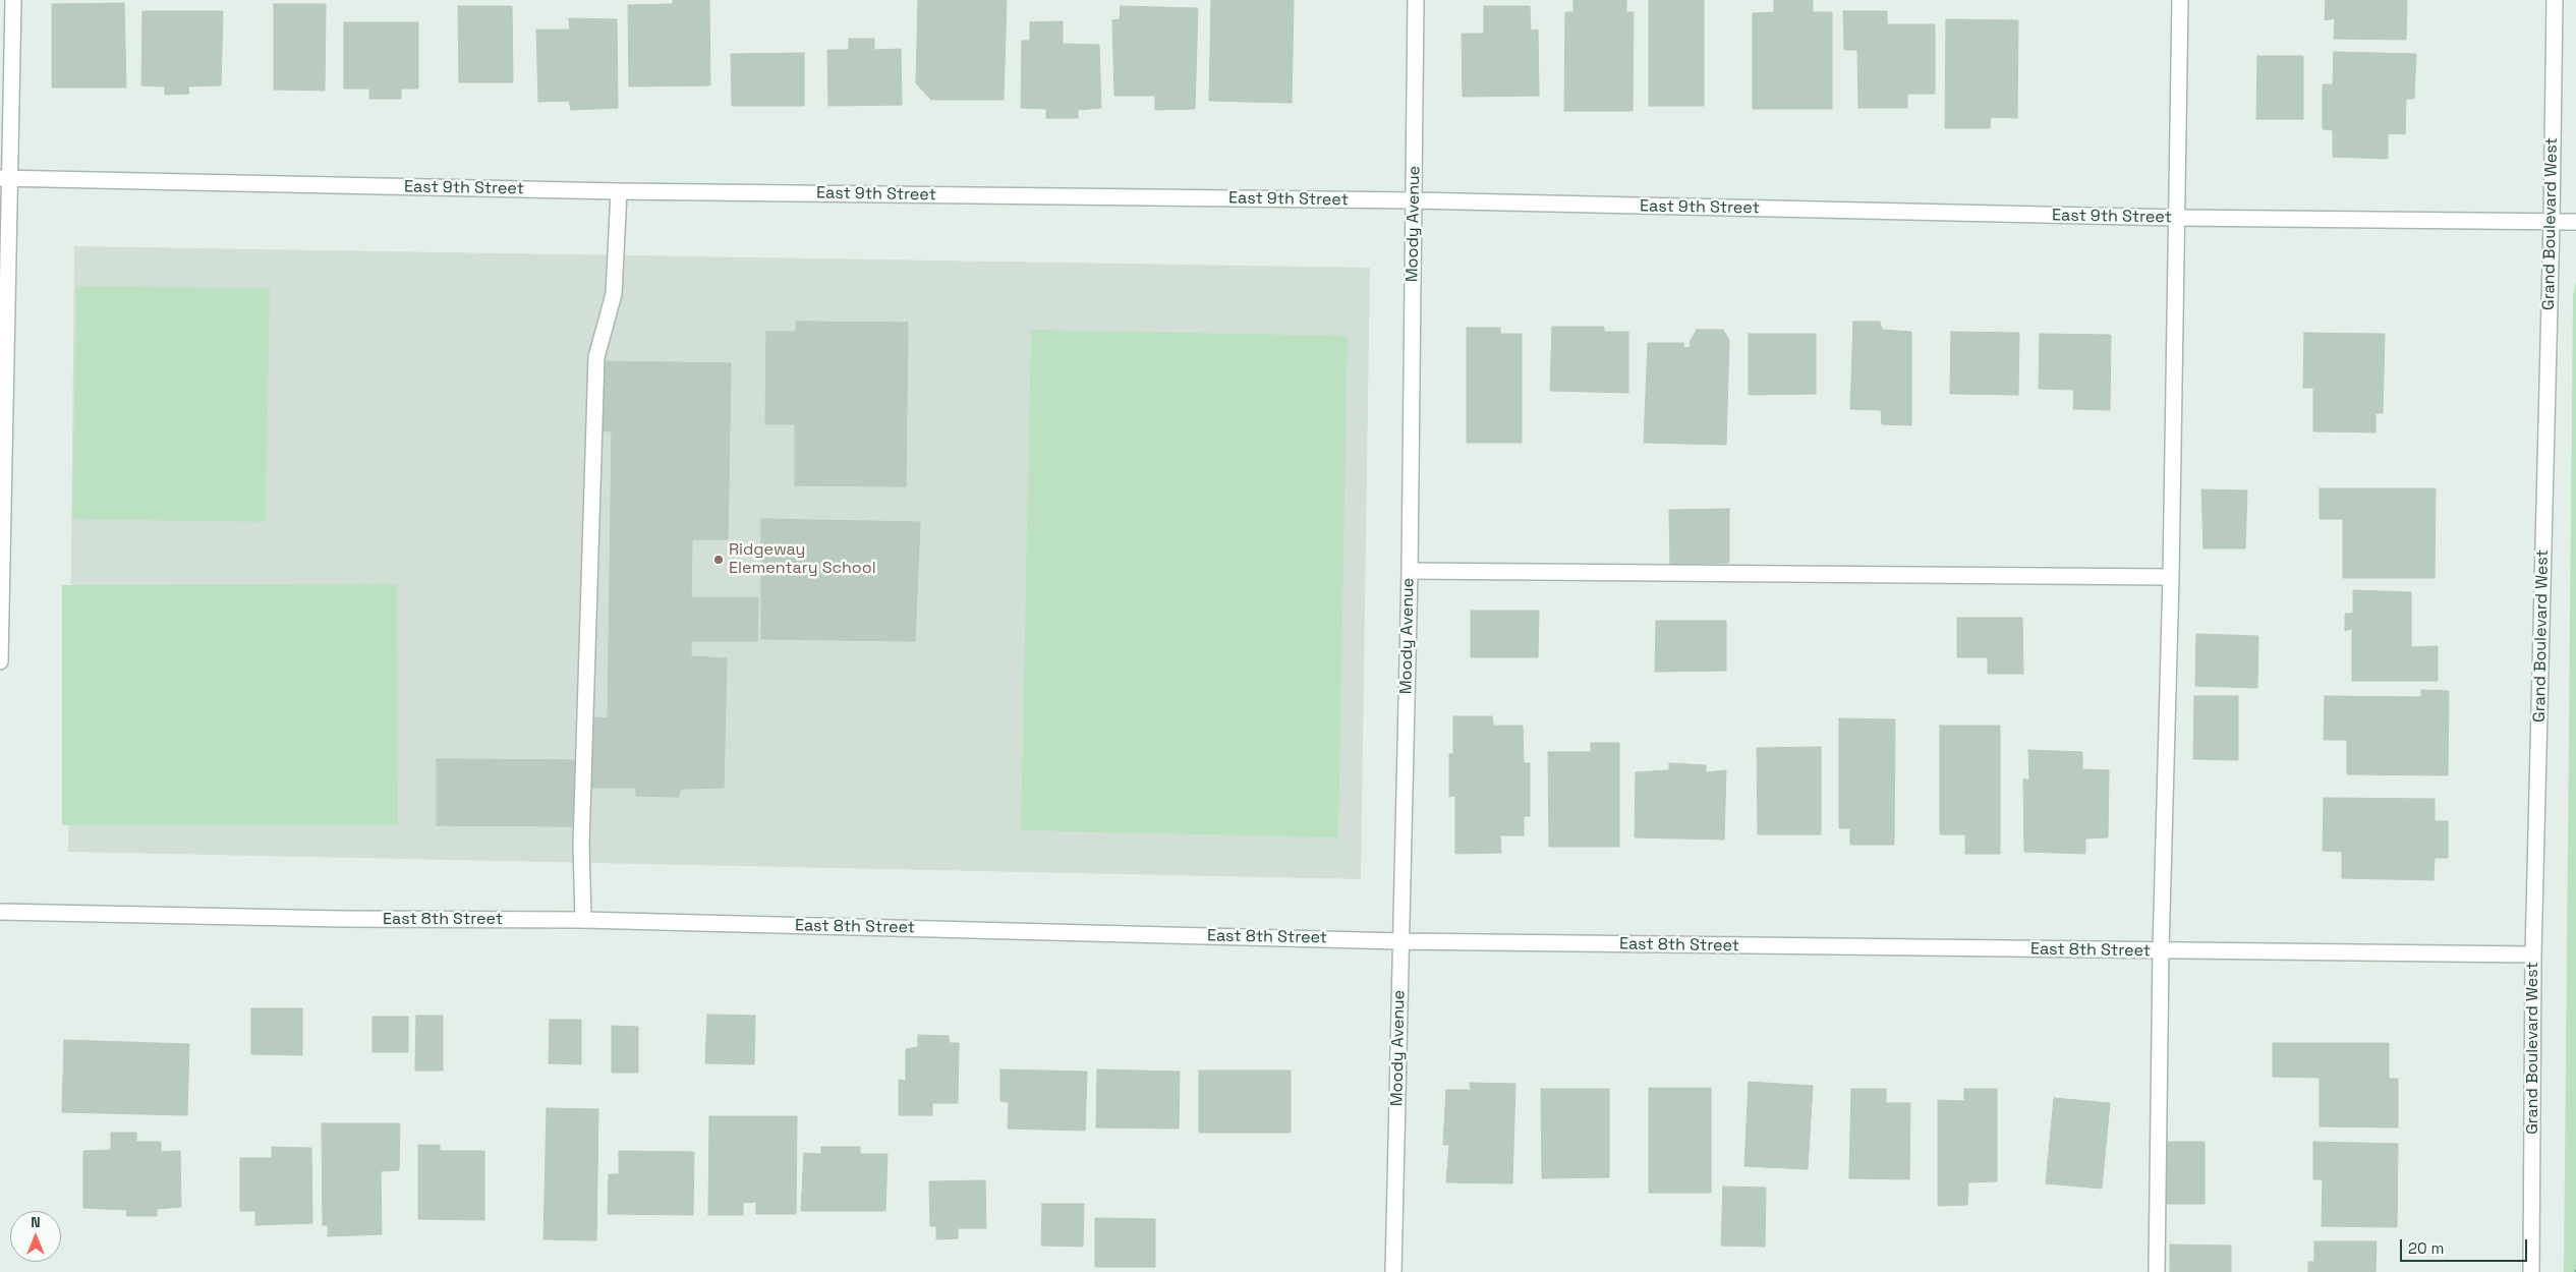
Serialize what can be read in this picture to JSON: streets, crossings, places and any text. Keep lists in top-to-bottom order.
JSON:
{
  "streets": {
    "street": [
      "East 9th Street",
      "Moody Avenue",
      "Grand Boulevard West",
      "East 8th Street"
    ]
  },
  "crossings": [
    ["East 9th Street", "Moody Avenue"],
    ["East 9th Street", "Grand Boulevard West"],
    ["Moody Avenue", "East 8th Street"],
    ["Grand Boulevard West", "East 8th Street"]
  ],
  "places": ["Ridgeway Elementary School"],
  "scale_bar": "20 m",
  "north": "top"
}
